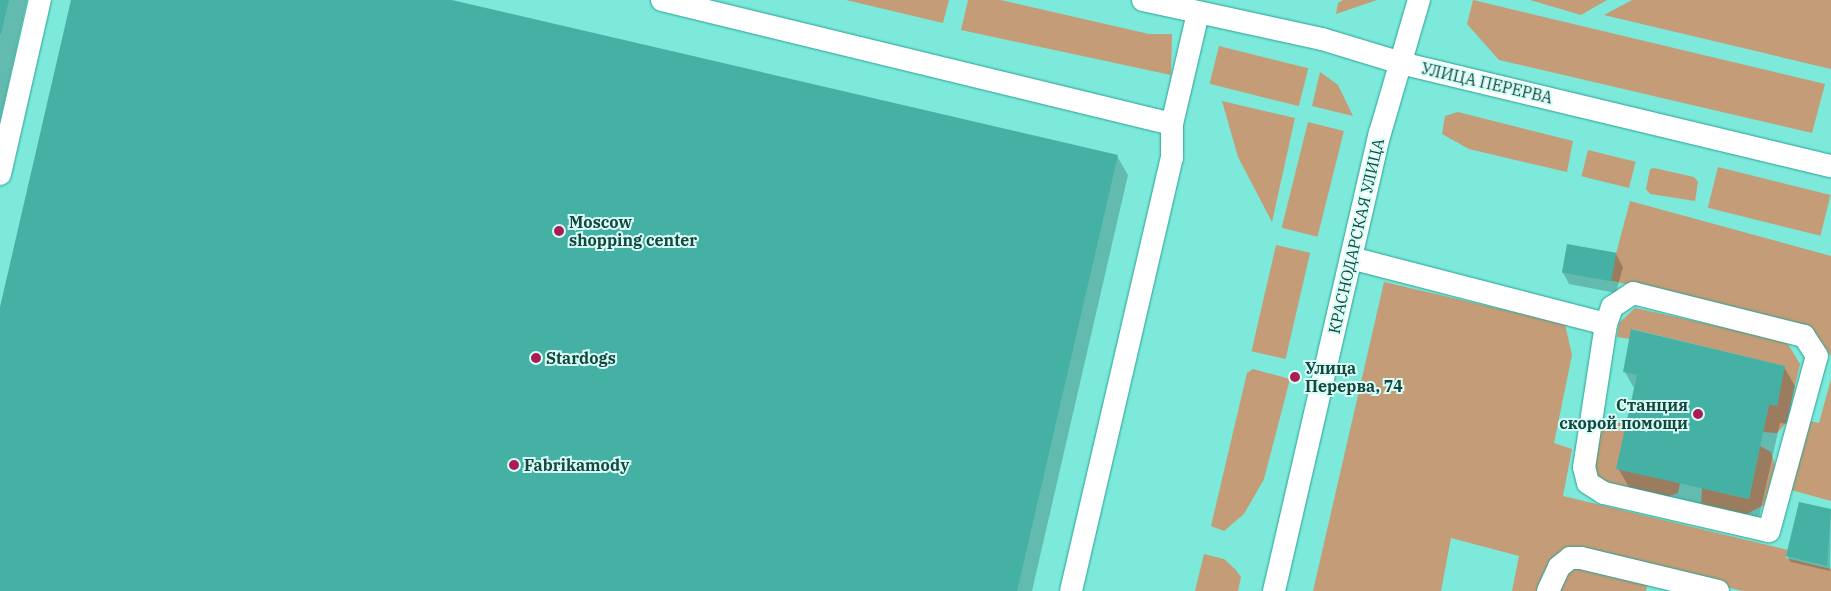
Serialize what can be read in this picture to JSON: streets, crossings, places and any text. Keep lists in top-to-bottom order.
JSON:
{
  "streets": {
    "street": ["УЛИЦА ПЕРЕРВА", "КРАСНОДАРСКАЯ УЛИЦА"]
  },
  "crossings": [
    ["УЛИЦА ПЕРЕРВА", "КРАСНОДАРСКАЯ УЛИЦА"]
  ],
  "places": [
    "Moscow shopping center",
    "Stardogs",
    "Улица Перерва, 74",
    "Станция скорой помощи",
    "Fabrikamody"
  ]
}
